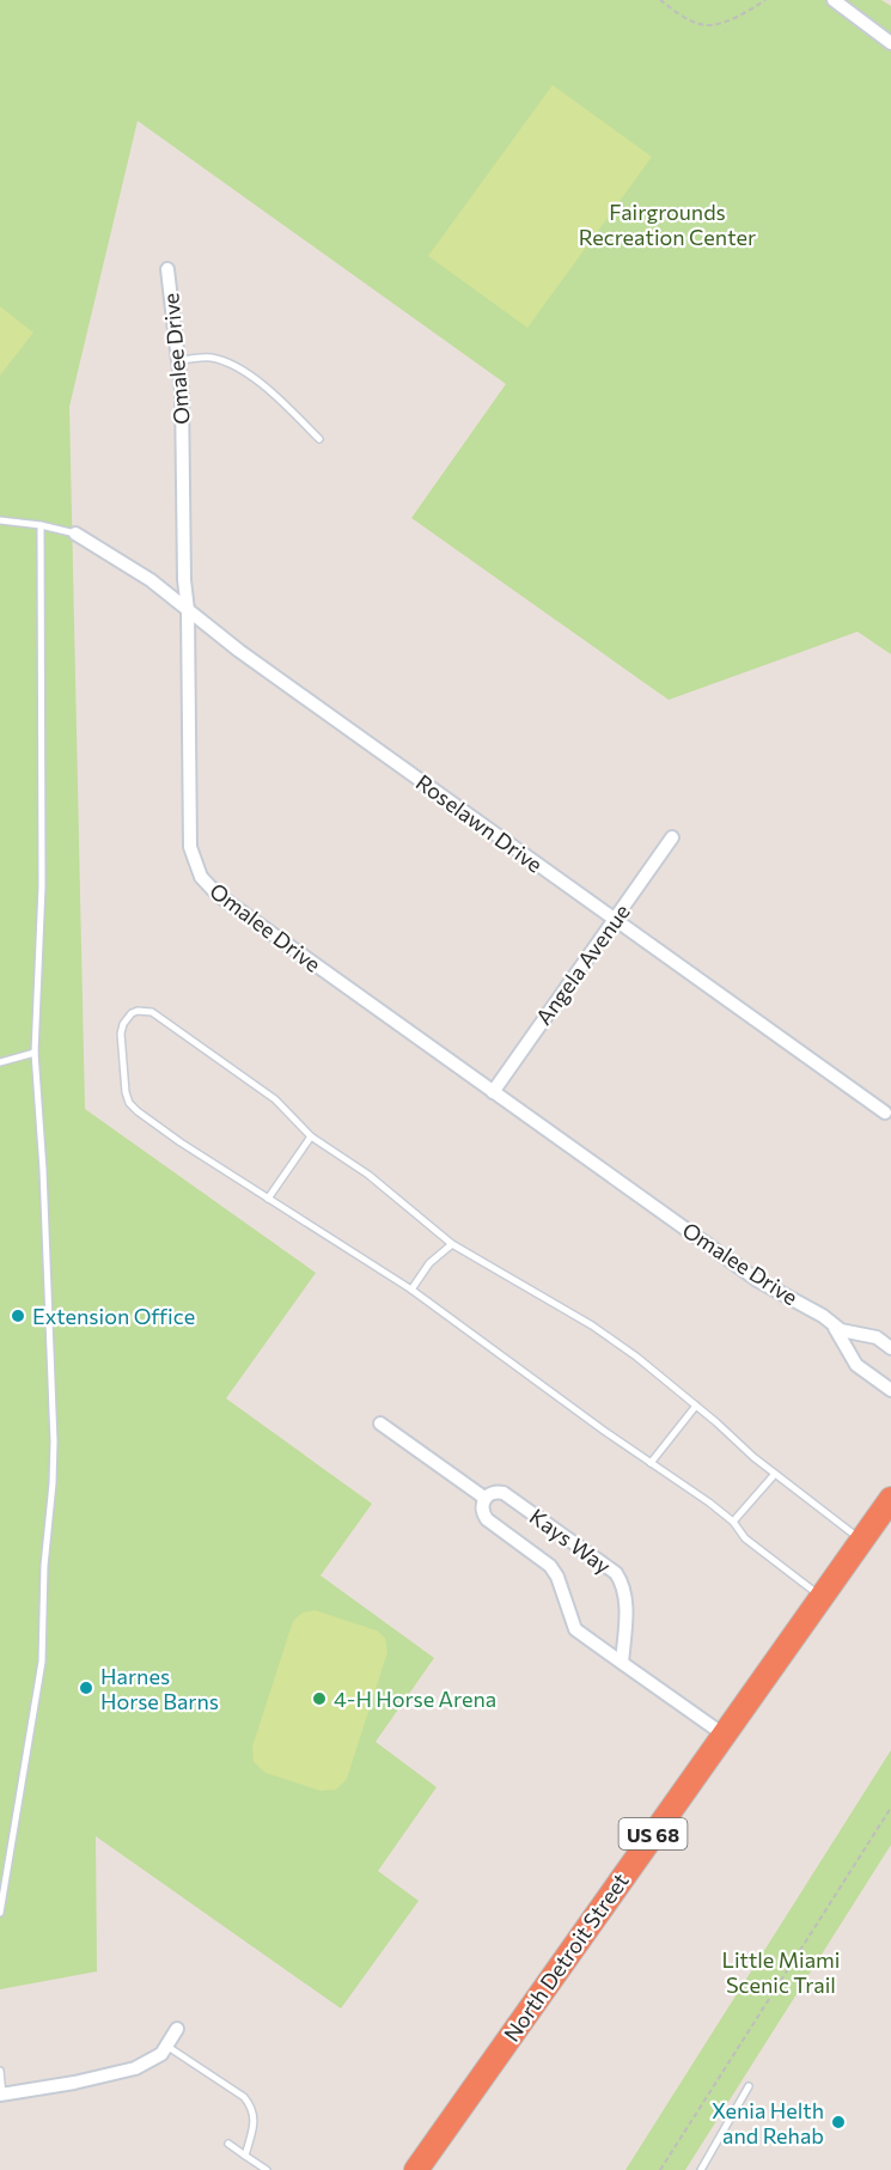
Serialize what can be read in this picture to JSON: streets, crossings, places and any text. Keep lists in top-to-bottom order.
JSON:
{
  "streets": {
    "highway": ["US 68", "North Detroit Street"],
    "street": [
      "Omalee Drive",
      "Roselawn Drive",
      "Angela Avenue",
      "Kays Way"
    ]
  },
  "crossings": [
    ["Omalee Drive", "Roselawn Drive"],
    ["Omalee Drive", "Angela Avenue"],
    ["Roselawn Drive", "Angela Avenue"],
    ["Kays Way", "North Detroit Street"]
  ],
  "parks": ["Fairgrounds Recreation Center", "Little Miami Scenic Trail"],
  "places": [
    "Extension Office",
    "Harnes Horse Barns",
    "4-H Horse Arena",
    "Xenia Helth and Rehab"
  ]
}
